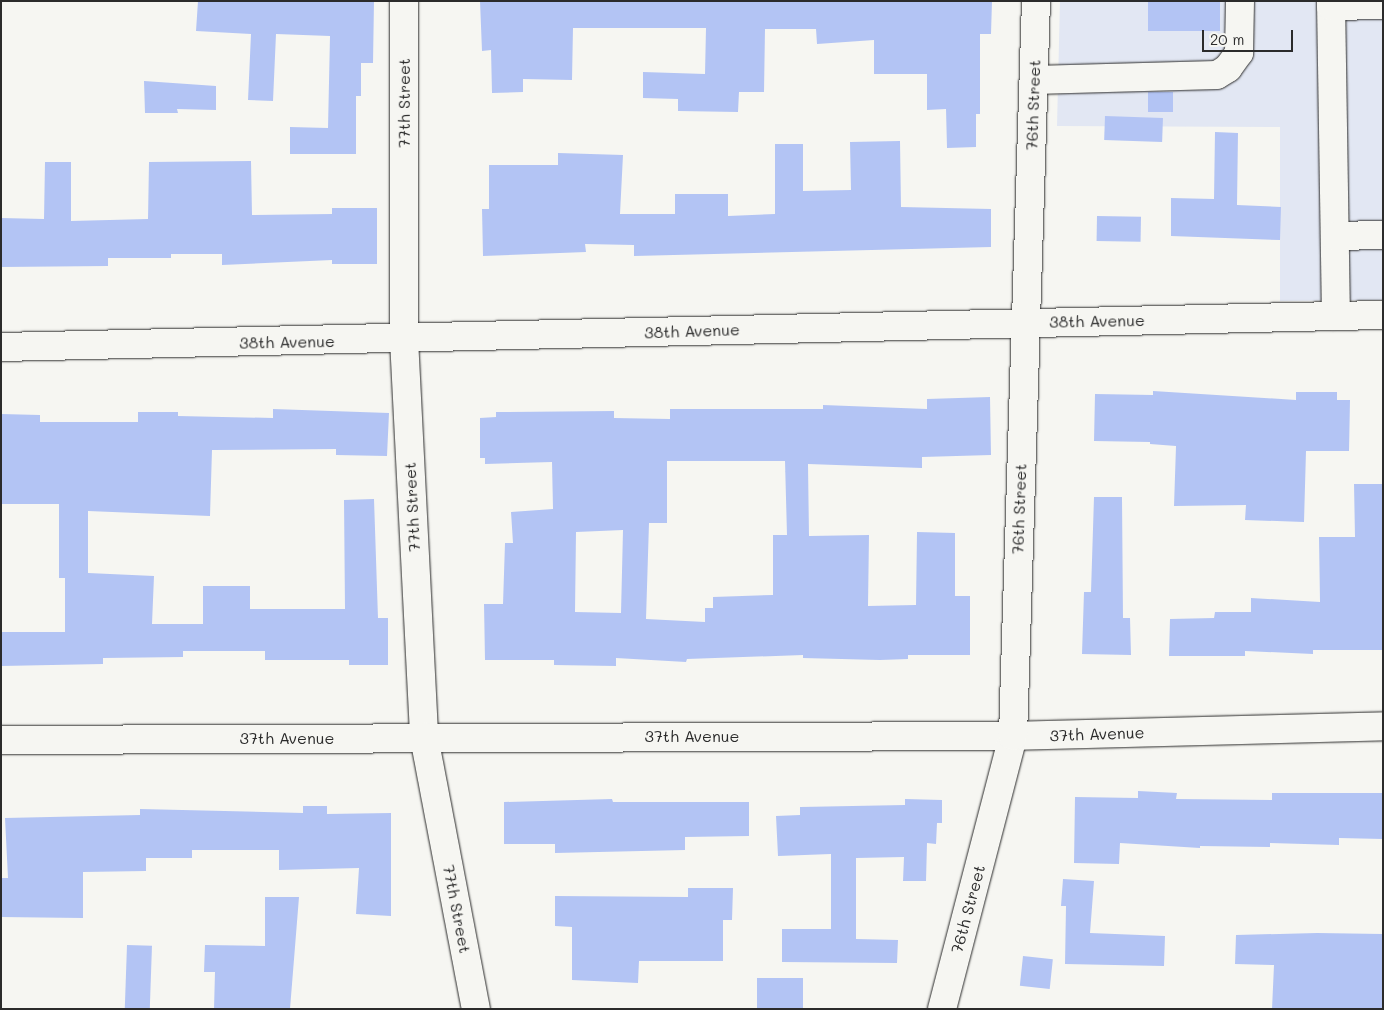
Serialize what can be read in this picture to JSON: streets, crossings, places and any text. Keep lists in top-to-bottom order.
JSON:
{
  "streets": {
    "street": [
      "77th Street",
      "76th Street",
      "38th Avenue",
      "37th Avenue"
    ]
  },
  "crossings": [
    ["77th Street", "38th Avenue"],
    ["77th Street", "37th Avenue"],
    ["76th Street", "38th Avenue"],
    ["76th Street", "37th Avenue"]
  ],
  "scale_bar": "20 m"
}
